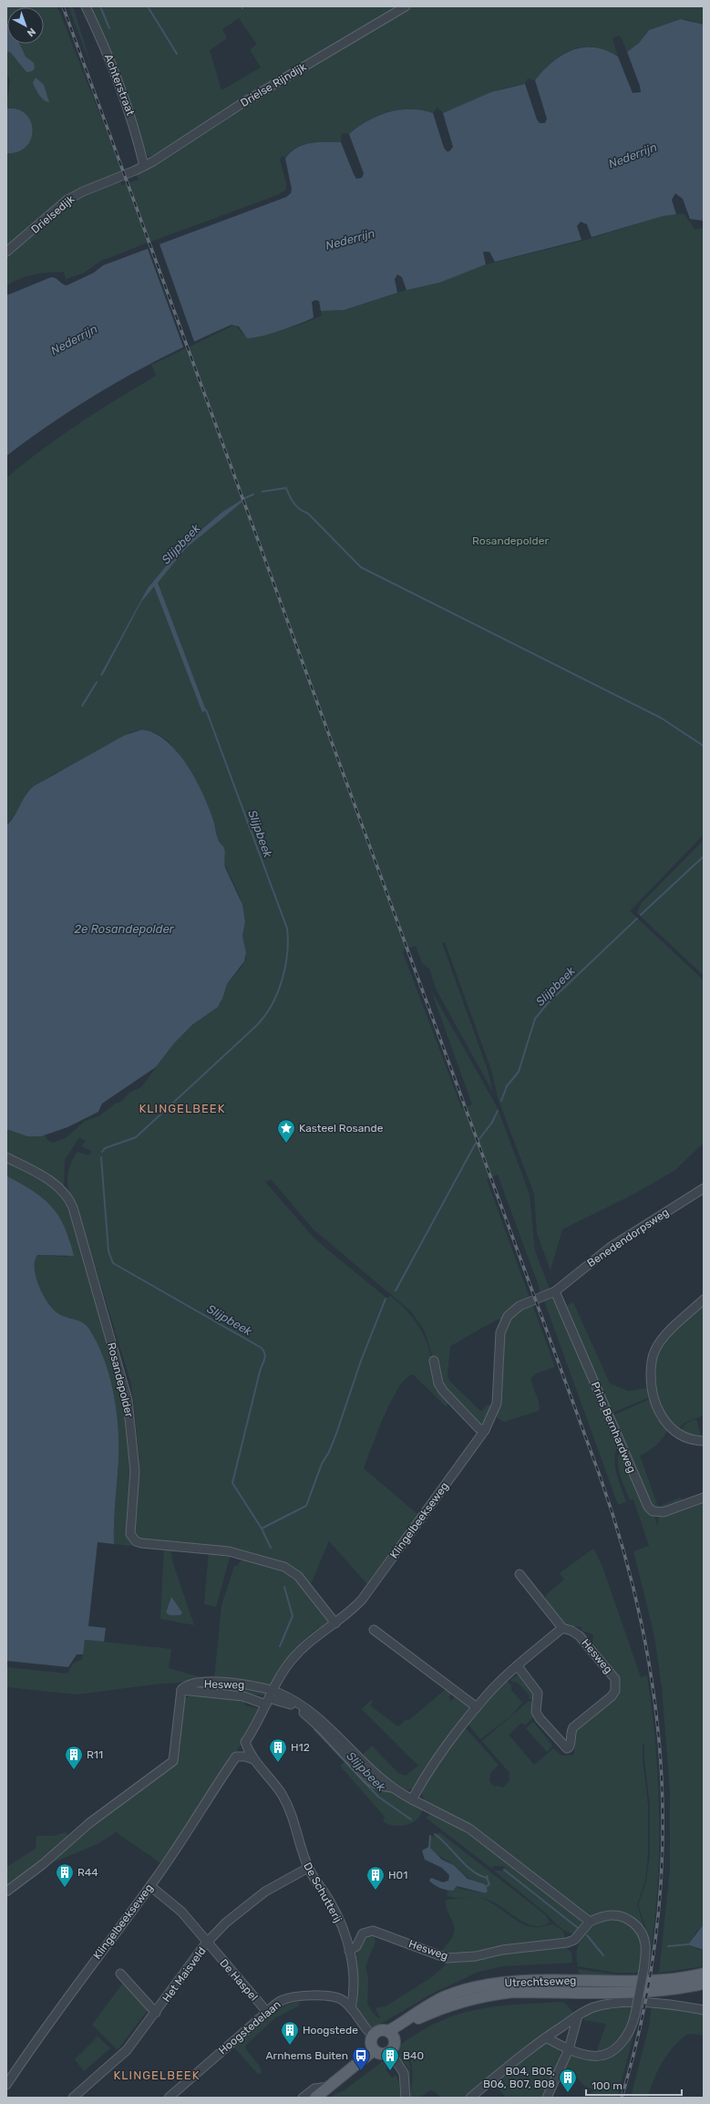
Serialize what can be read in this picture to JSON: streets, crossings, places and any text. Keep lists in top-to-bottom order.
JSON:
{
  "streets": {
    "main road": ["Utrechtseweg"],
    "street": [
      "Achterstraat",
      "Drielse Rijndijk",
      "Drielsedijk",
      "Benedendorpsweg",
      "Rosandepolder",
      "Prins Bernhardweg",
      "Klingelbeekseweg",
      "Hesweg",
      "De Schutterij",
      "Het Maisveld",
      "De Haspel",
      "Hoogstedelaan"
    ]
  },
  "crossings": [
    ["Achterstraat", "Drielse Rijndijk"],
    ["Achterstraat", "Drielsedijk"],
    ["Drielse Rijndijk", "Drielsedijk"],
    ["Benedendorpsweg", "Prins Bernhardweg"],
    ["Benedendorpsweg", "Klingelbeekseweg"],
    ["Rosandepolder", "Klingelbeekseweg"],
    ["Prins Bernhardweg", "Klingelbeekseweg"],
    ["Klingelbeekseweg", "De Schutterij"],
    ["Klingelbeekseweg", "De Haspel"],
    ["Hesweg", "De Schutterij"],
    ["De Schutterij", "Het Maisveld"],
    ["Het Maisveld", "De Haspel"],
    ["De Haspel", "Hoogstedelaan"],
    ["Utrechtseweg", "Hoogstedelaan"]
  ],
  "districts": ["KLINGELBEEK", "KLINGELBEEK"],
  "water": ["Nederrijn", "Slijpbeek", "2e Rosandepolder"],
  "parks": ["Rosandepolder"],
  "places": {
    "place": ["Kasteel Rosande"],
    "building": [
      "H12",
      "R11",
      "R44",
      "H01",
      "Hoogstede",
      "B40",
      "B04, B05, B06, B07, B08"
    ],
    "bus stop": ["Arnhems Buiten"]
  },
  "scale_bar": "100 m",
  "north": "bottom right"
}
